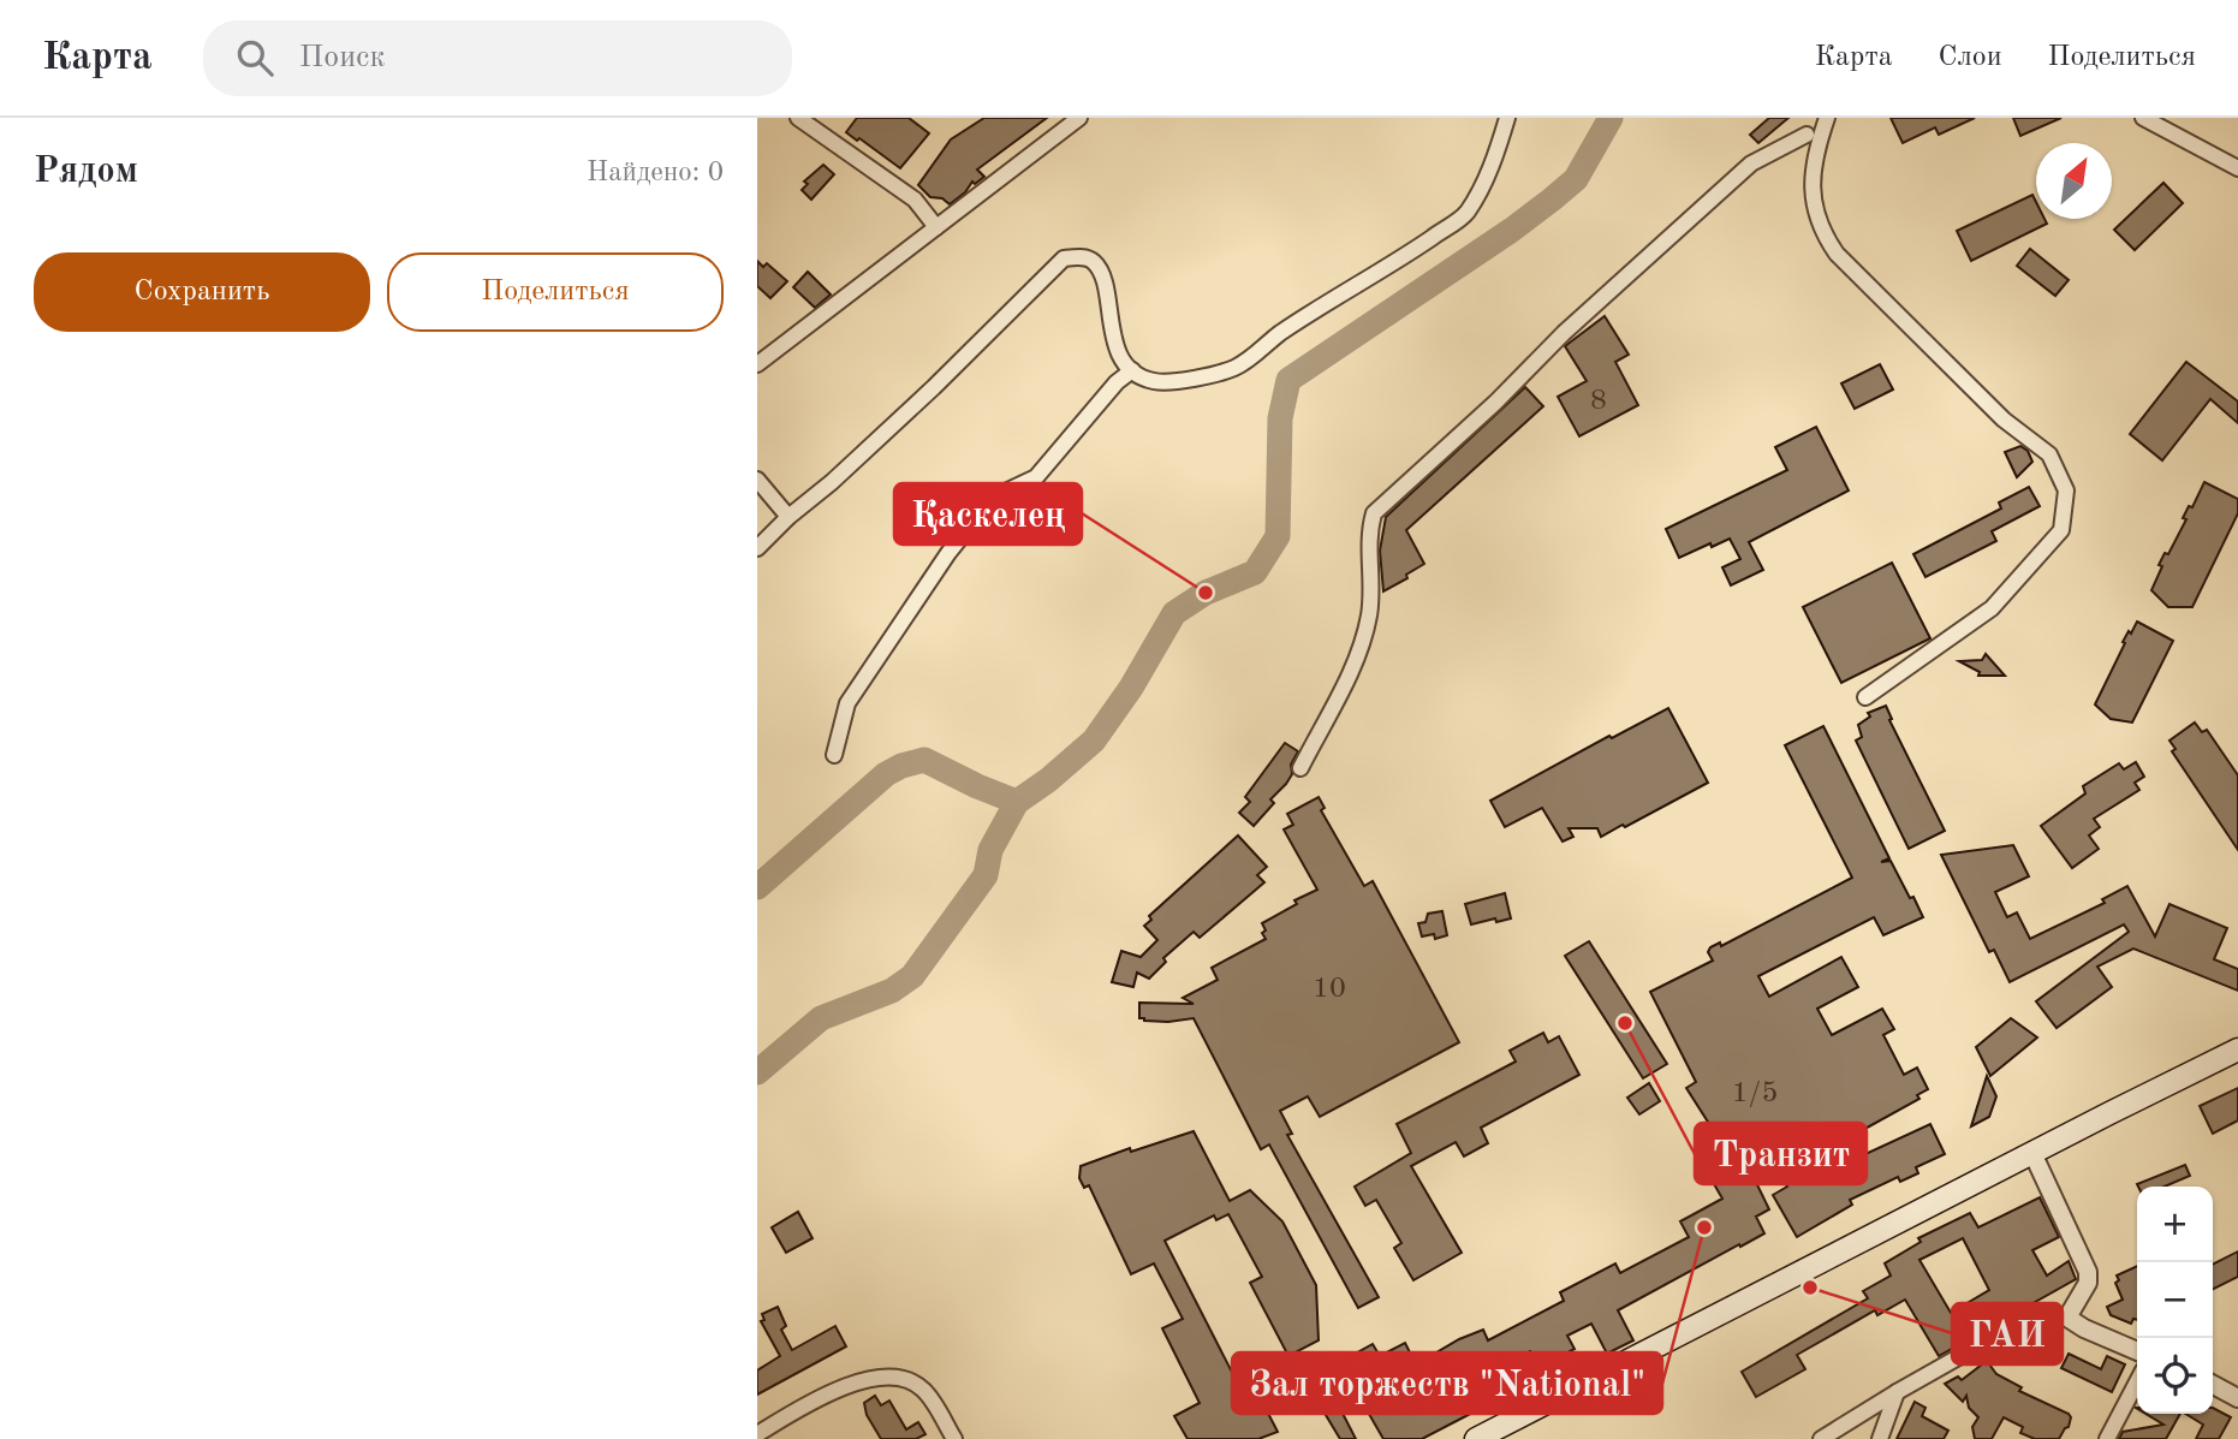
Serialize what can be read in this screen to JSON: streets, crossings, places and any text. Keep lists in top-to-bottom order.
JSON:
{
  "places": [
    "Қаскелең",
    "Транзит",
    "Зал торжеств \"National\"",
    "ГАИ"
  ],
  "house_numbers": ["8", "10", "1/5"],
  "north": "top right",
  "page": {
    "header": "Карта",
    "search": "Поиск",
    "nav": ["Карта", "Слои", "Поделиться"],
    "heading": ["Рядом", "Найдено: 0"],
    "buttons": ["Сохранить", "Поделиться"],
    "map_buttons": ["+", "−"]
  }
}
